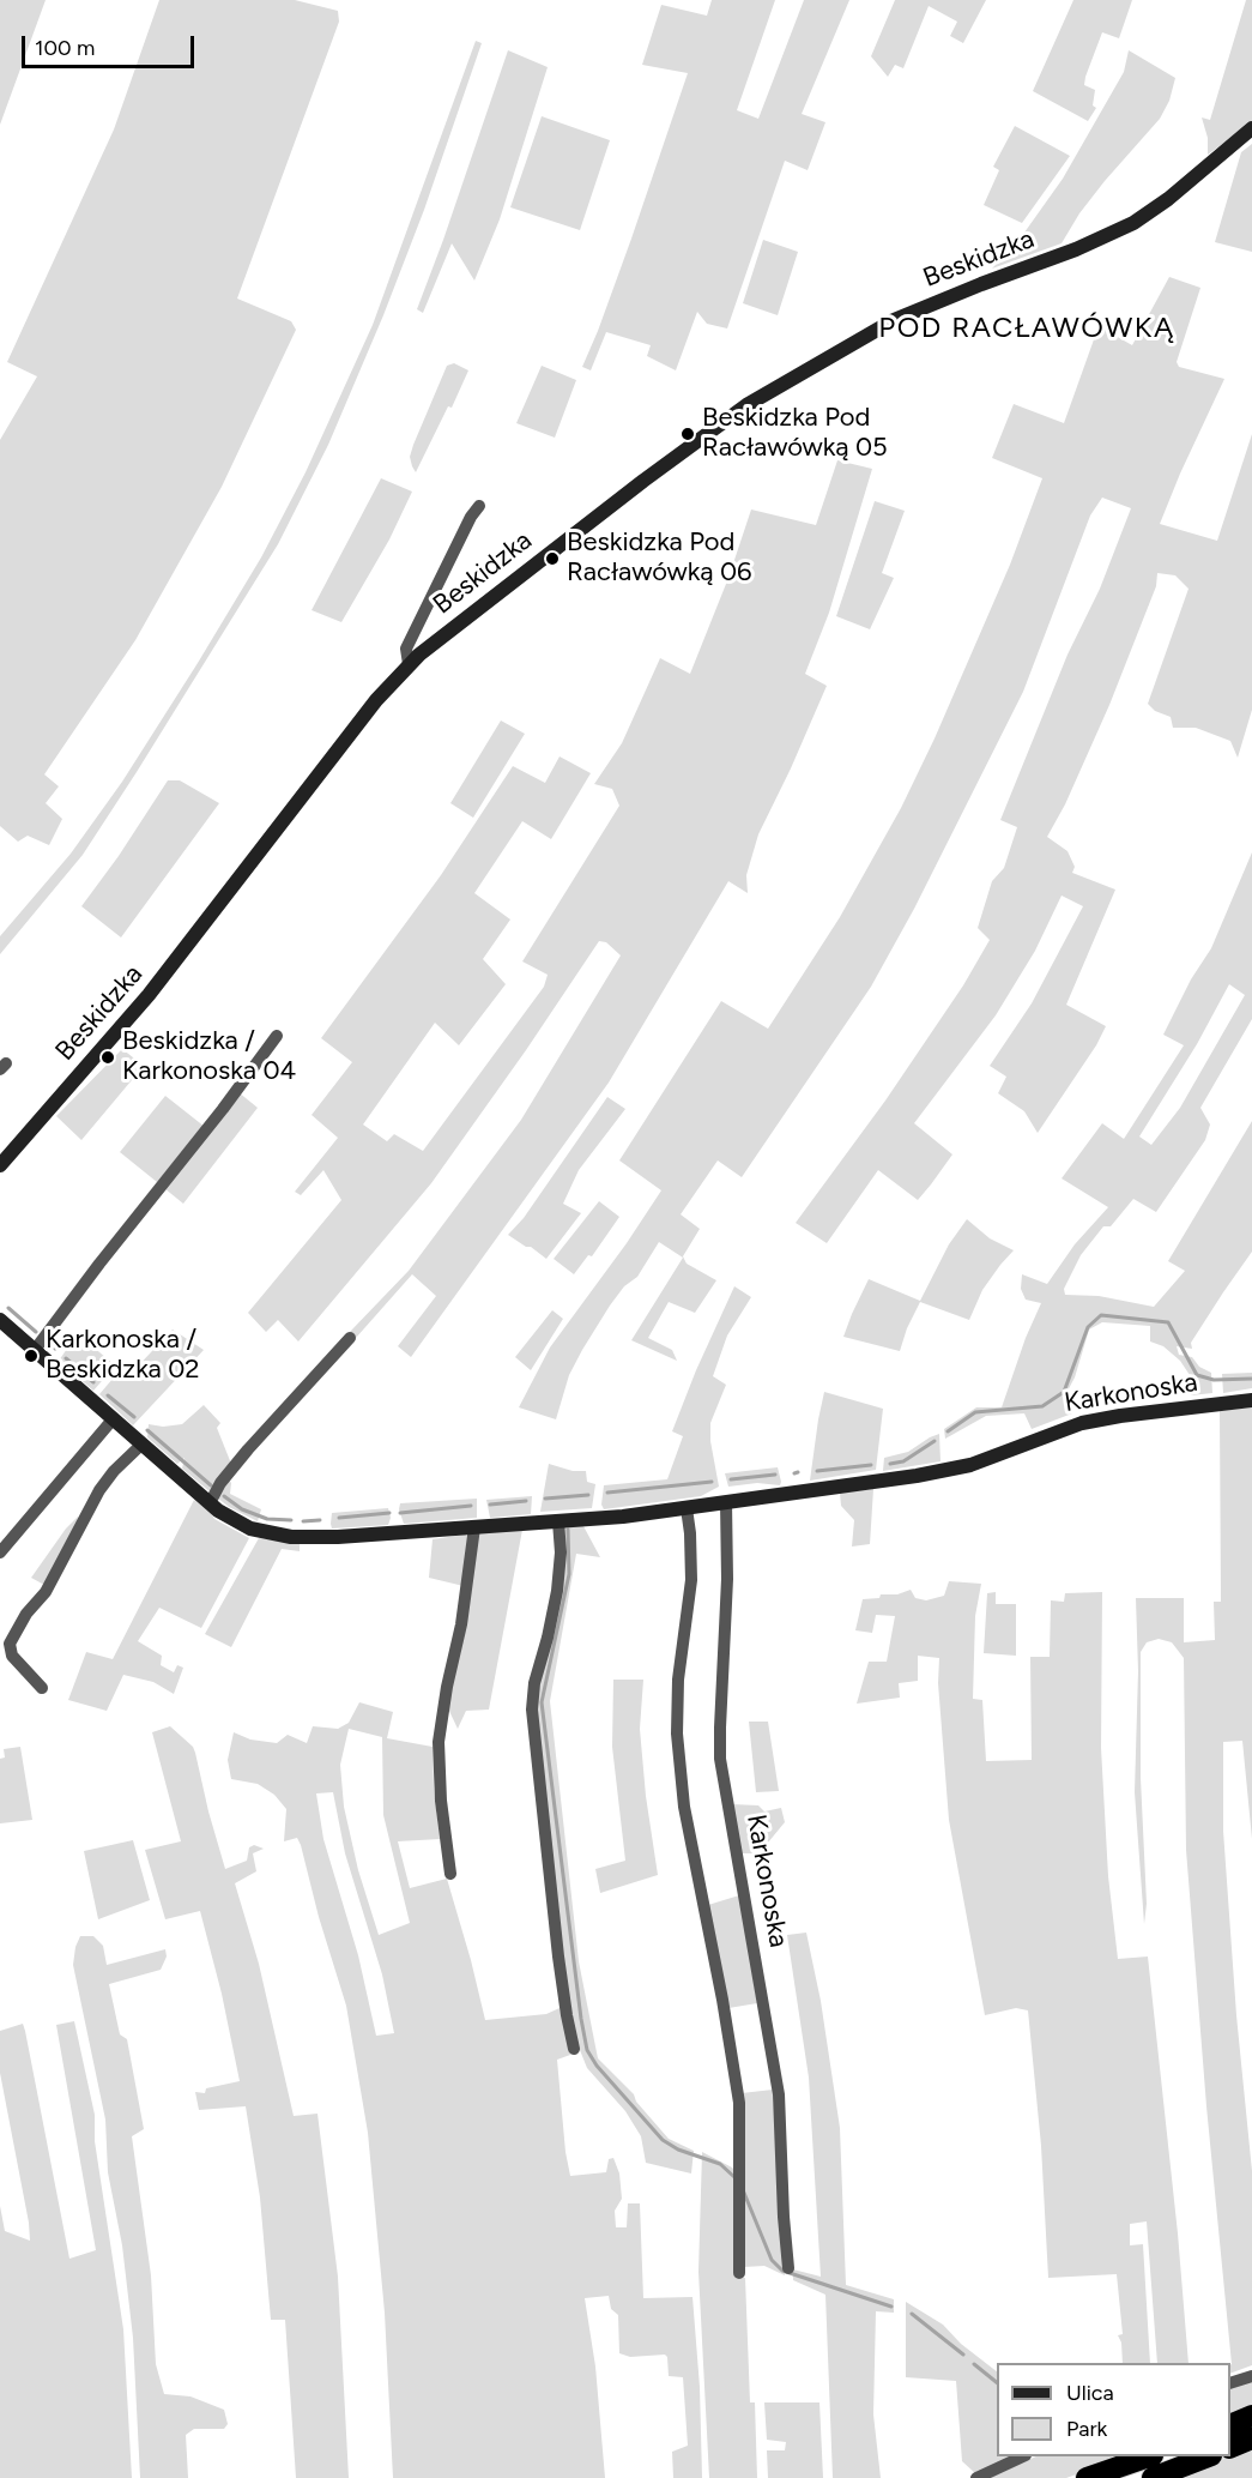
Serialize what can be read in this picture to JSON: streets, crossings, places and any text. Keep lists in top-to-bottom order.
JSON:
{
  "streets": {
    "street": ["Beskidzka", "Karkonoska"]
  },
  "districts": ["POD RACŁAWÓWKĄ"],
  "places": [
    "Beskidzka Pod Racławówką 05",
    "Beskidzka Pod Racławówką 06",
    "Beskidzka / Karkonoska 04",
    "Karkonoska / Beskidzka 02"
  ],
  "legend": ["Ulica", "Park"],
  "scale_bar": "100 m"
}
